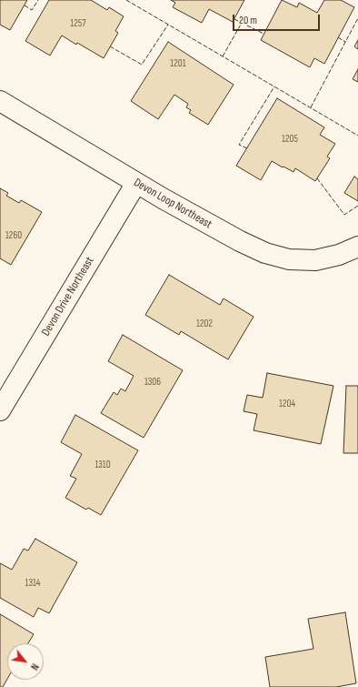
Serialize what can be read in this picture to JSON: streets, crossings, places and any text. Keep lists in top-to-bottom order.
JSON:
{
  "streets": {
    "street": ["Devon Loop Northeast", "Devon Drive Northeast"]
  },
  "crossings": [
    ["Devon Loop Northeast", "Devon Drive Northeast"]
  ],
  "house_numbers": [
    "1257",
    "1201",
    "1205",
    "1260",
    "1202",
    "1306",
    "1204",
    "1310",
    "1314"
  ],
  "scale_bar": "20 m",
  "north": "bottom right"
}
